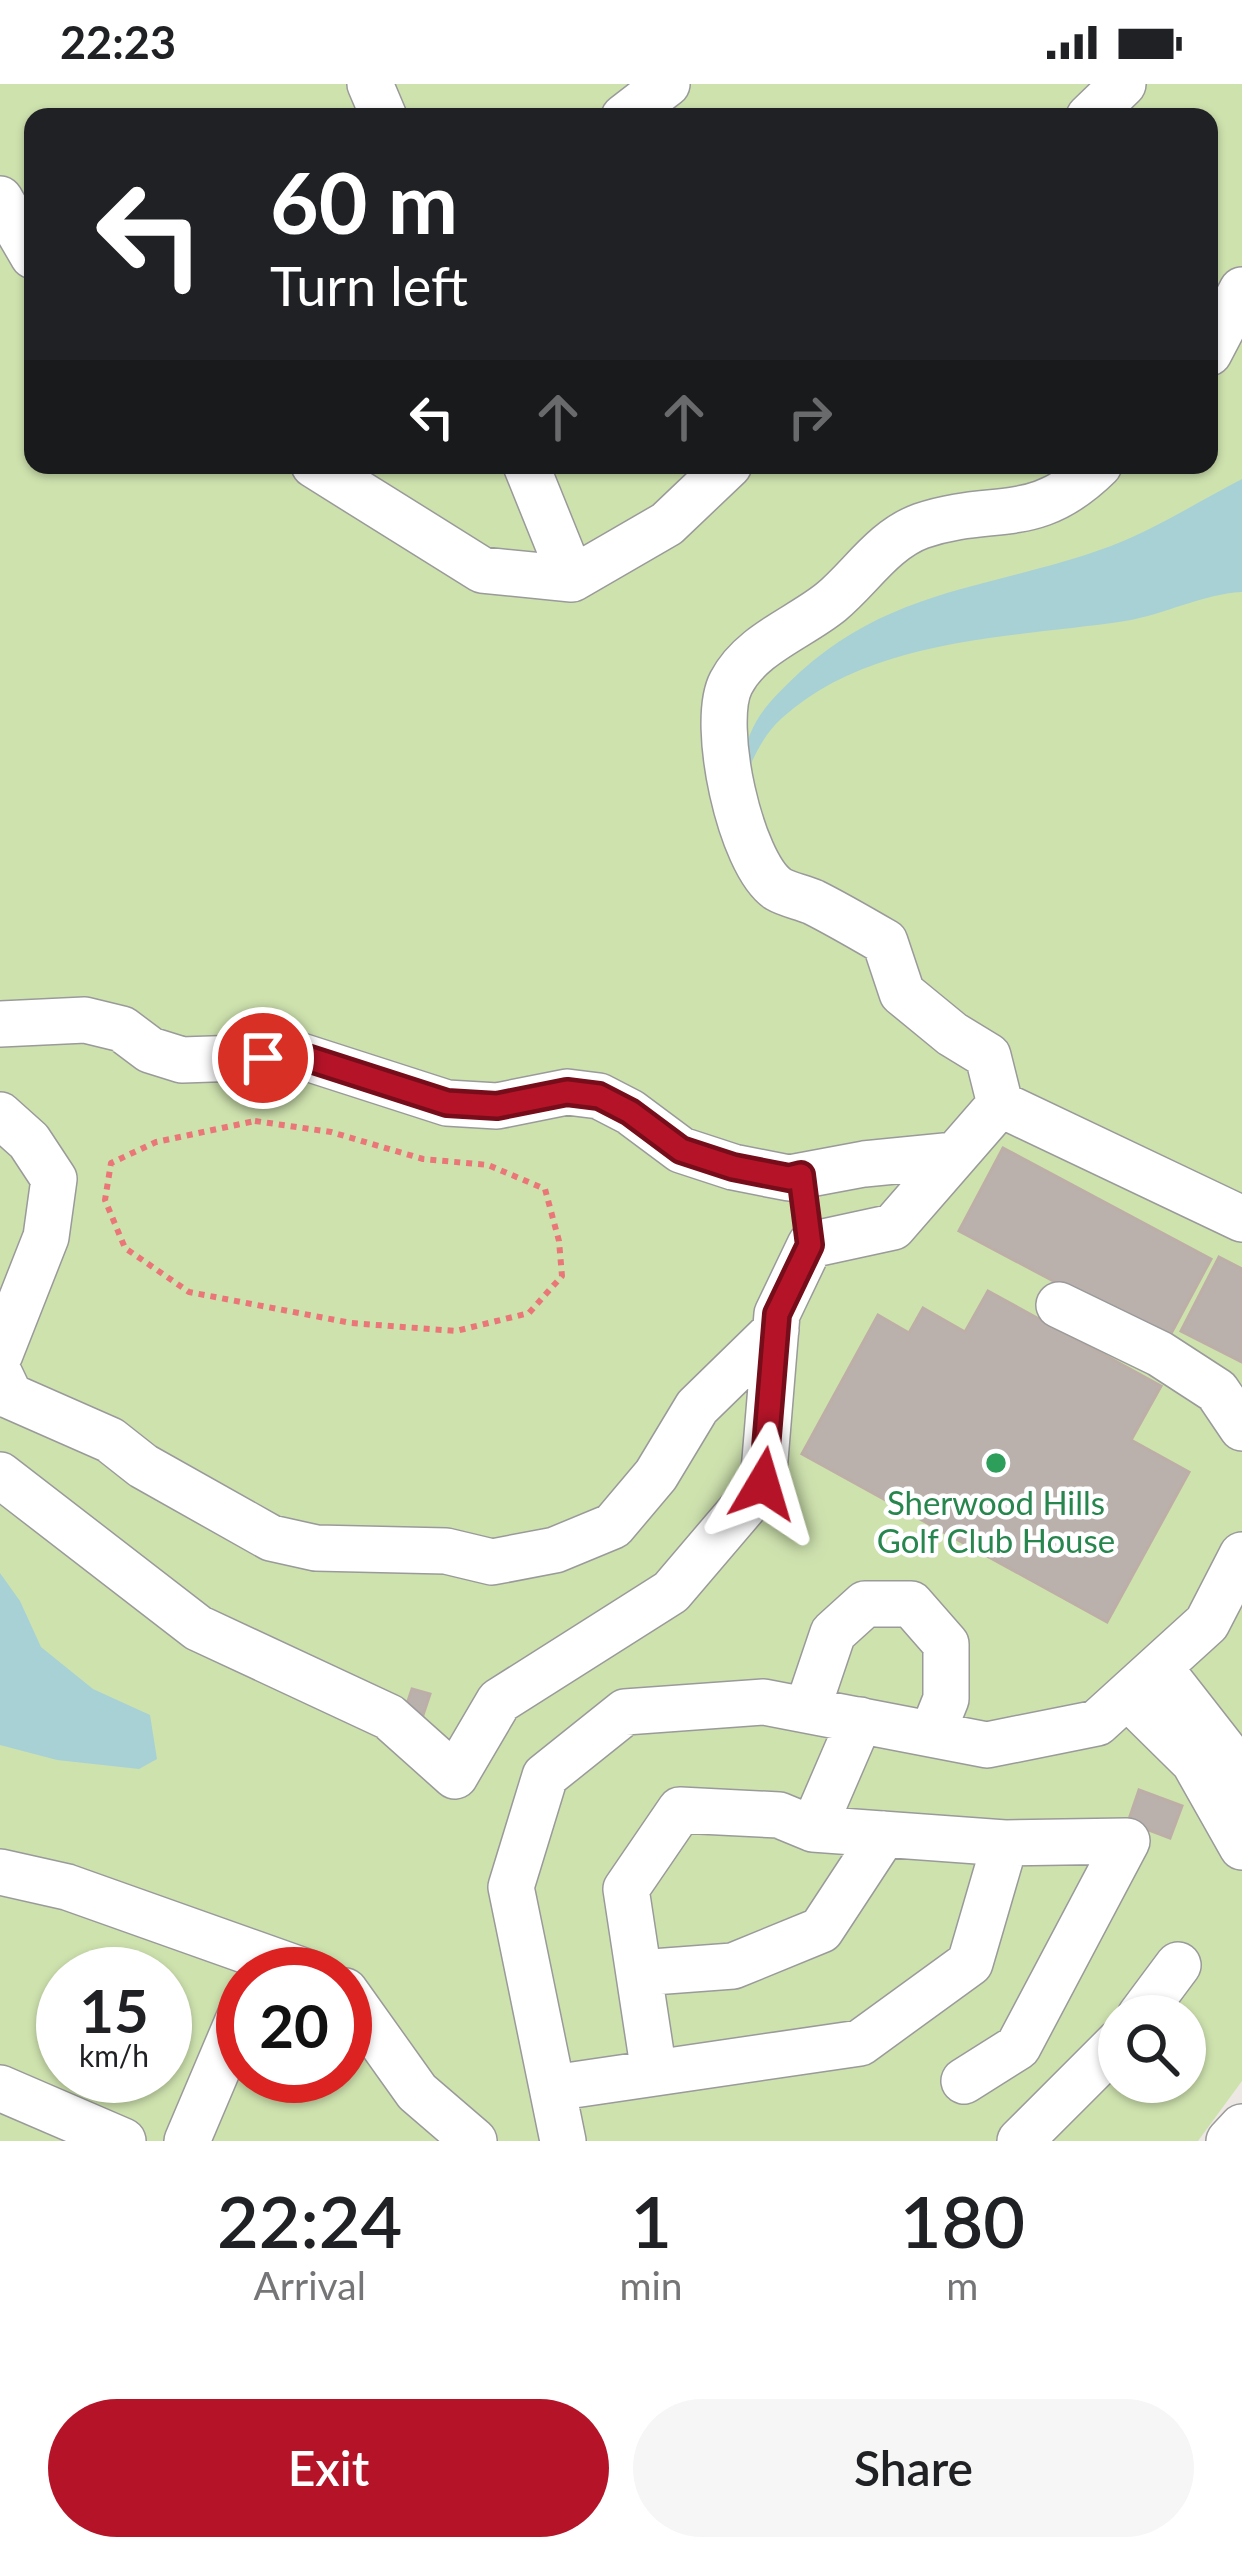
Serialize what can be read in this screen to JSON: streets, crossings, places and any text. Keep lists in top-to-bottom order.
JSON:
{
  "places": ["Sherwood Hills Golf Club House"],
  "page": {
    "status": "22:23",
    "turn": ["60 m", "Turn left"],
    "speed": "15 km/h",
    "limit": "20",
    "eta": [
      "22:24",
      "Arrival",
      "1",
      "min",
      "180",
      "m"
    ],
    "buttons": ["Exit", "Share"]
  }
}
